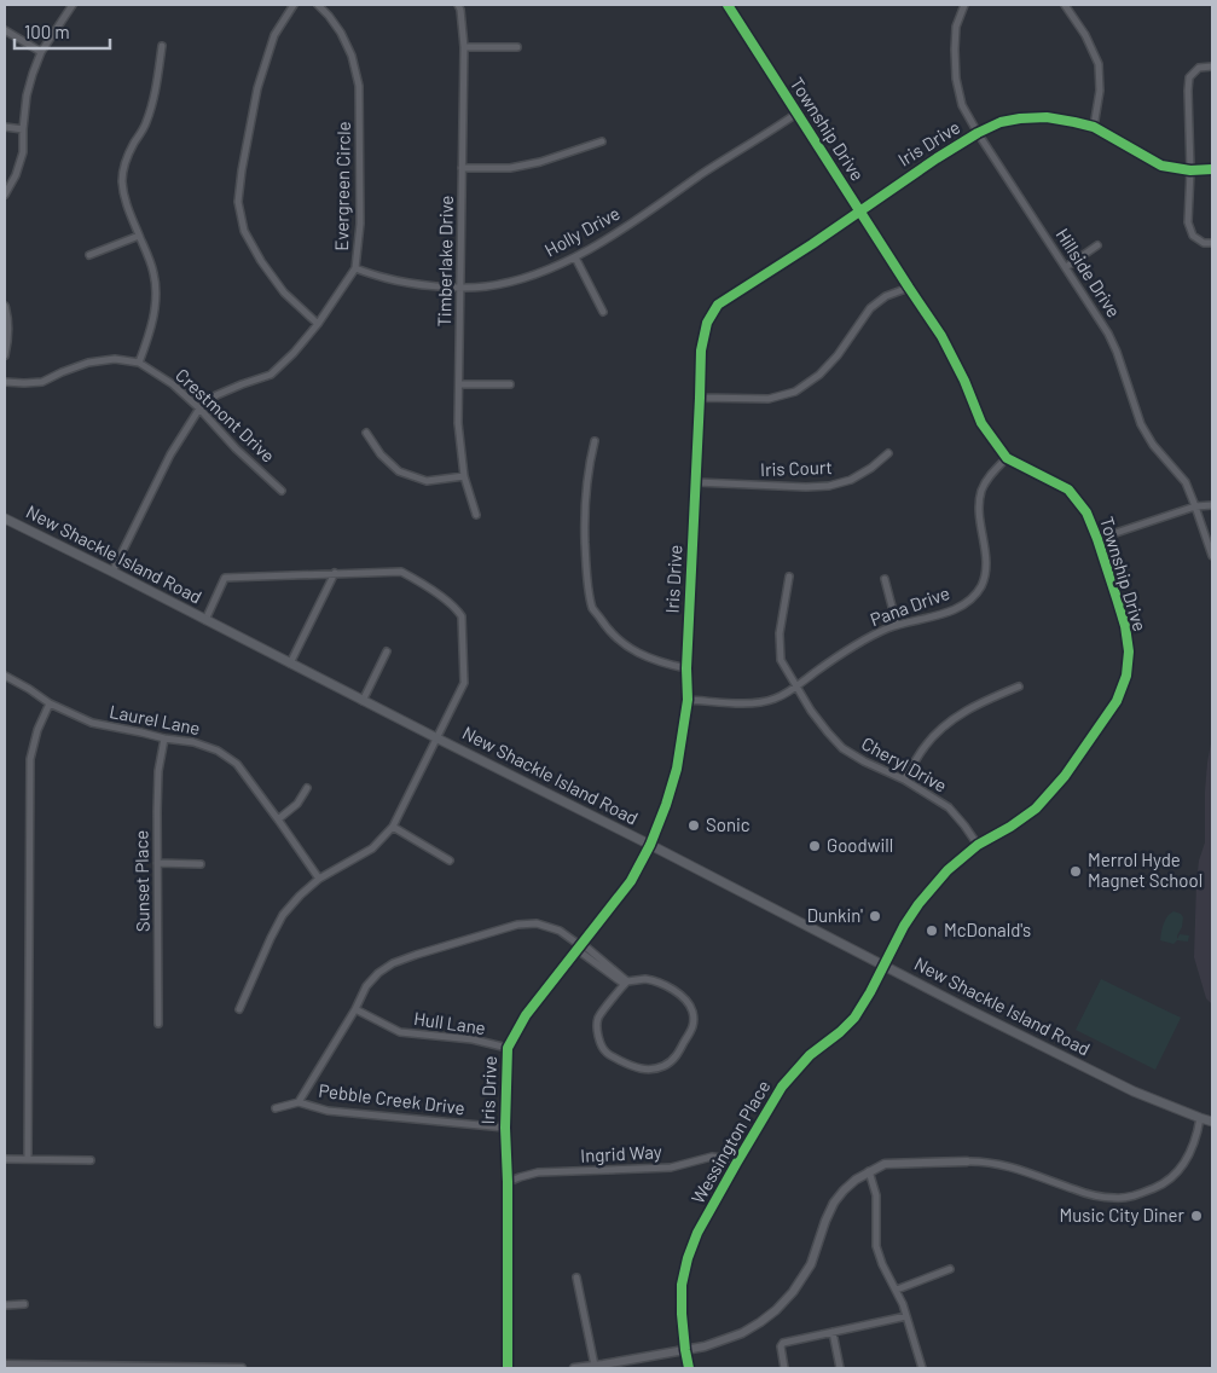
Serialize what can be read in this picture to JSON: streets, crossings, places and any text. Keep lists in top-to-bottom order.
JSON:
{
  "streets": {
    "main road": ["New Shackle Island Road"],
    "street": [
      "Township Drive",
      "Iris Drive",
      "Evergreen Circle",
      "Holly Drive",
      "Timberlake Drive",
      "Hillside Drive",
      "Crestmont Drive",
      "Iris Court",
      "Pana Drive",
      "Laurel Lane",
      "Cheryl Drive",
      "Sunset Place",
      "Hull Lane",
      "Pebble Creek Drive",
      "Wessington Place",
      "Ingrid Way"
    ]
  },
  "crossings": [
    ["Township Drive", "Iris Drive"],
    ["Township Drive", "Holly Drive"],
    ["Township Drive", "New Shackle Island Road"],
    ["Township Drive", "Pana Drive"],
    ["Township Drive", "Cheryl Drive"],
    ["Township Drive", "Wessington Place"],
    ["Iris Drive", "Hillside Drive"],
    ["Iris Drive", "Iris Court"],
    ["Iris Drive", "New Shackle Island Road"],
    ["Iris Drive", "Pana Drive"],
    ["Iris Drive", "Hull Lane"],
    ["Iris Drive", "Pebble Creek Drive"],
    ["Iris Drive", "Ingrid Way"],
    ["Evergreen Circle", "Holly Drive"],
    ["Evergreen Circle", "Crestmont Drive"],
    ["Evergreen Circle", "New Shackle Island Road"],
    ["Holly Drive", "Timberlake Drive"],
    ["New Shackle Island Road", "Wessington Place"],
    ["Pana Drive", "Cheryl Drive"],
    ["Laurel Lane", "Sunset Place"],
    ["Wessington Place", "Ingrid Way"]
  ],
  "places": [
    "Sonic",
    "Goodwill",
    "Merrol Hyde Magnet School",
    "Dunkin'",
    "McDonald's",
    "Music City Diner"
  ],
  "scale_bar": "100 m"
}
